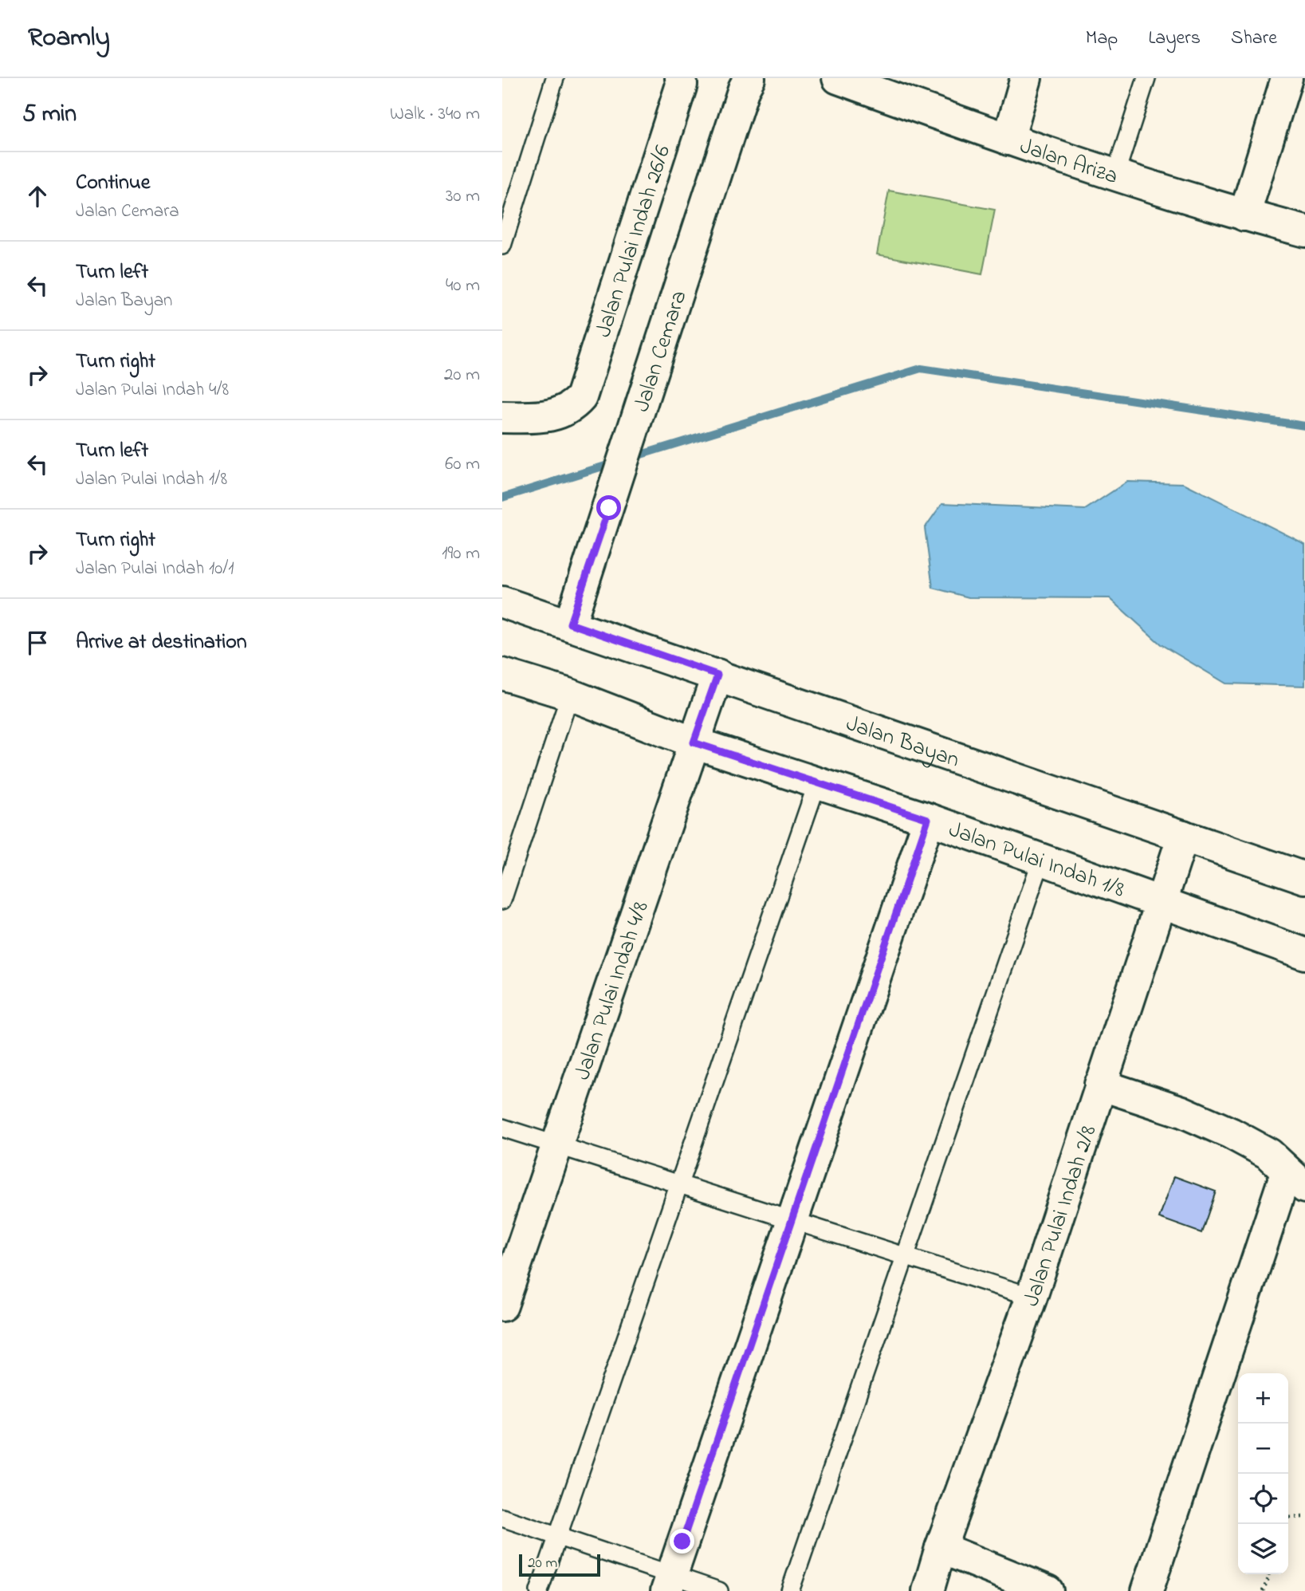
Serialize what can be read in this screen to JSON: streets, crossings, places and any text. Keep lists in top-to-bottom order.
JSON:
{
  "streets": {
    "street": [
      "Jalan Ariza",
      "Jalan Pulai Indah 26/6",
      "Jalan Cemara",
      "Jalan Bayan",
      "Jalan Pulai Indah 1/8",
      "Jalan Pulai Indah 4/8",
      "Jalan Pulai Indah 2/8"
    ]
  },
  "crossings": [
    ["Jalan Cemara", "Jalan Bayan"],
    ["Jalan Bayan", "Jalan Pulai Indah 4/8"],
    ["Jalan Bayan", "Jalan Pulai Indah 2/8"],
    ["Jalan Pulai Indah 1/8", "Jalan Pulai Indah 4/8"],
    ["Jalan Pulai Indah 1/8", "Jalan Pulai Indah 2/8"]
  ],
  "scale_bar": "20 m",
  "page": {
    "header": "Roamly",
    "nav": ["Map", "Layers", "Share"],
    "heading": ["5 min", "Walk · 340 m"],
    "list": [
      ["Continue", "Jalan Cemara", "30 m"],
      ["Turn left", "Jalan Bayan", "40 m"],
      ["Turn right", "Jalan Pulai Indah 4/8", "20 m"],
      ["Turn left", "Jalan Pulai Indah 1/8", "60 m"],
      ["Turn right", "Jalan Pulai Indah 10/1", "190 m"],
      "Arrive at destination"
    ],
    "map_buttons": ["+", "−"],
    "scale": "20 m"
  }
}
